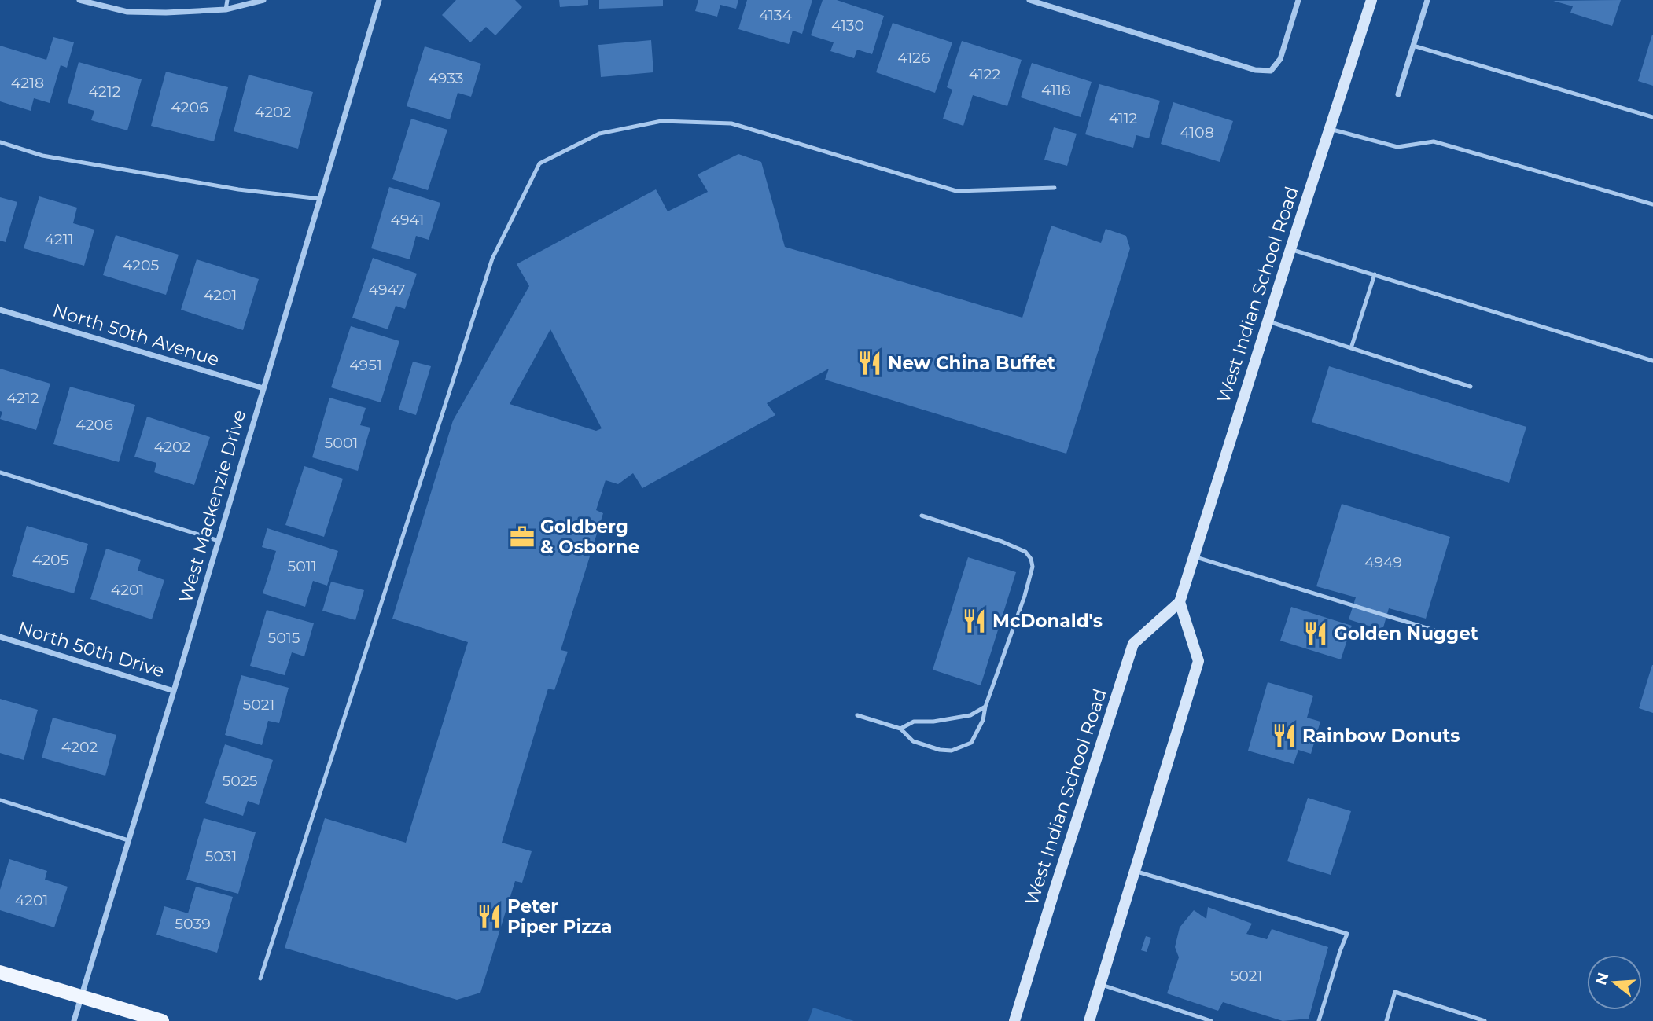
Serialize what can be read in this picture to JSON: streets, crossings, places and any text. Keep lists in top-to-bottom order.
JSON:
{
  "streets": {
    "main road": ["West Indian School Road"],
    "street": ["North 50th Avenue", "West Mackenzie Drive", "North 50th Drive"]
  },
  "crossings": [
    ["North 50th Avenue", "West Mackenzie Drive"],
    ["West Mackenzie Drive", "North 50th Drive"]
  ],
  "places": {
    "restaurant": [
      "New China Buffet",
      "McDonald's",
      "Golden Nugget",
      "Rainbow Donuts",
      "Peter Piper Pizza"
    ],
    "office": ["Goldberg & Osborne"]
  },
  "house_numbers": [
    "4134",
    "4130",
    "4126",
    "4122",
    "4933",
    "4218",
    "4118",
    "4212",
    "4206",
    "4202",
    "4112",
    "4108",
    "4941",
    "4211",
    "4205",
    "4947",
    "4201",
    "4951",
    "4212",
    "4206",
    "5001",
    "4202",
    "4205",
    "4949",
    "5011",
    "4201",
    "5015",
    "5021",
    "4202",
    "5025",
    "5031",
    "4201",
    "5039",
    "5021"
  ],
  "north": "left"
}
